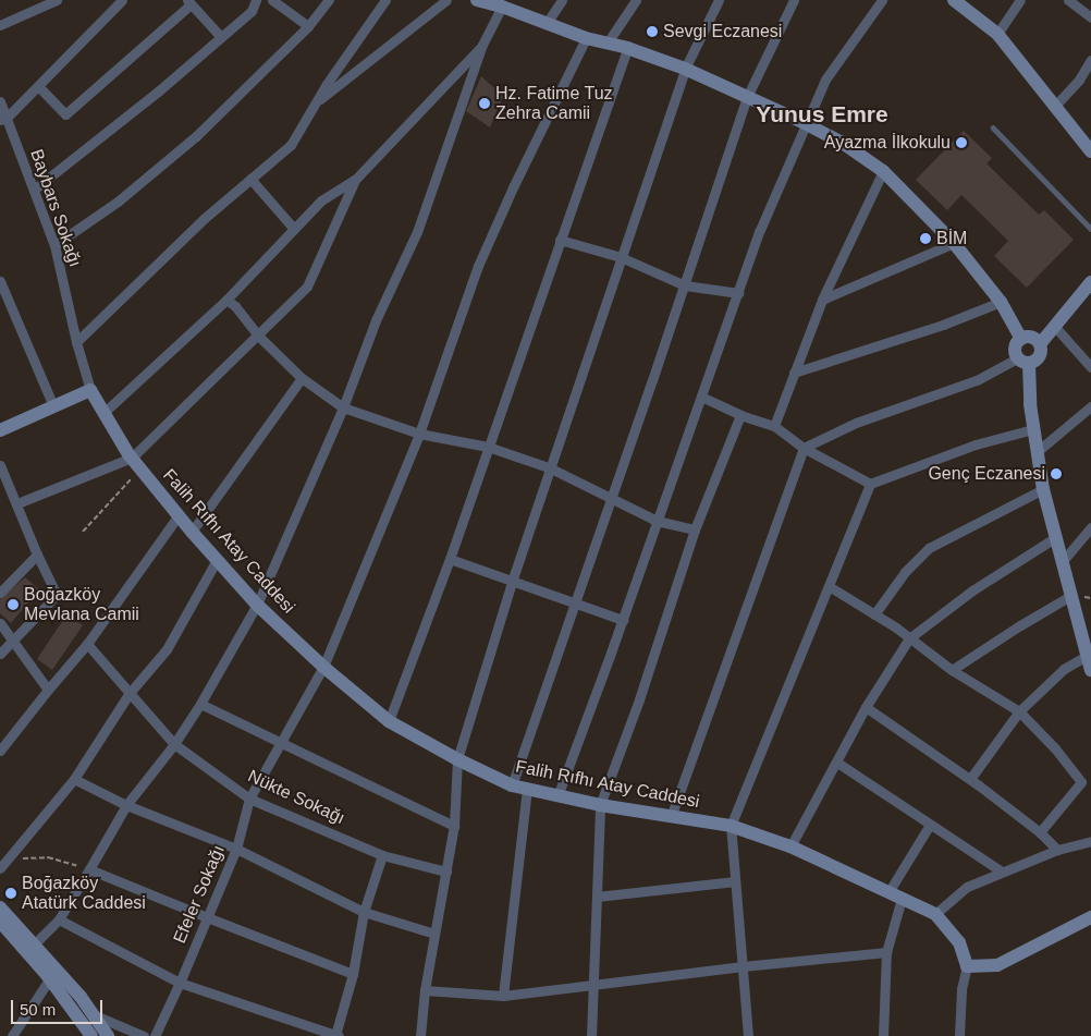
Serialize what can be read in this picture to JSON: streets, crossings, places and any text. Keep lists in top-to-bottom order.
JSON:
{
  "streets": {
    "main road": ["Falih Rıfhı Atay Caddesi"],
    "street": ["Baybars Sokağı", "Nükte Sokağı", "Efeler Sokağı"]
  },
  "crossings": [
    ["Baybars Sokağı", "Falih Rıfhı Atay Caddesi"],
    ["Falih Rıfhı Atay Caddesi", "Efeler Sokağı"],
    ["Nükte Sokağı", "Efeler Sokağı"]
  ],
  "districts": ["Yunus Emre"],
  "places": [
    "Sevgi Eczanesi",
    "Hz. Fatime Tuz Zehra Camii",
    "Ayazma İlkokulu",
    "BİM",
    "Genç Eczanesi",
    "Boğazköy Mevlana Camii",
    "Boğazköy Atatürk Caddesi"
  ],
  "scale_bar": "50 m"
}
